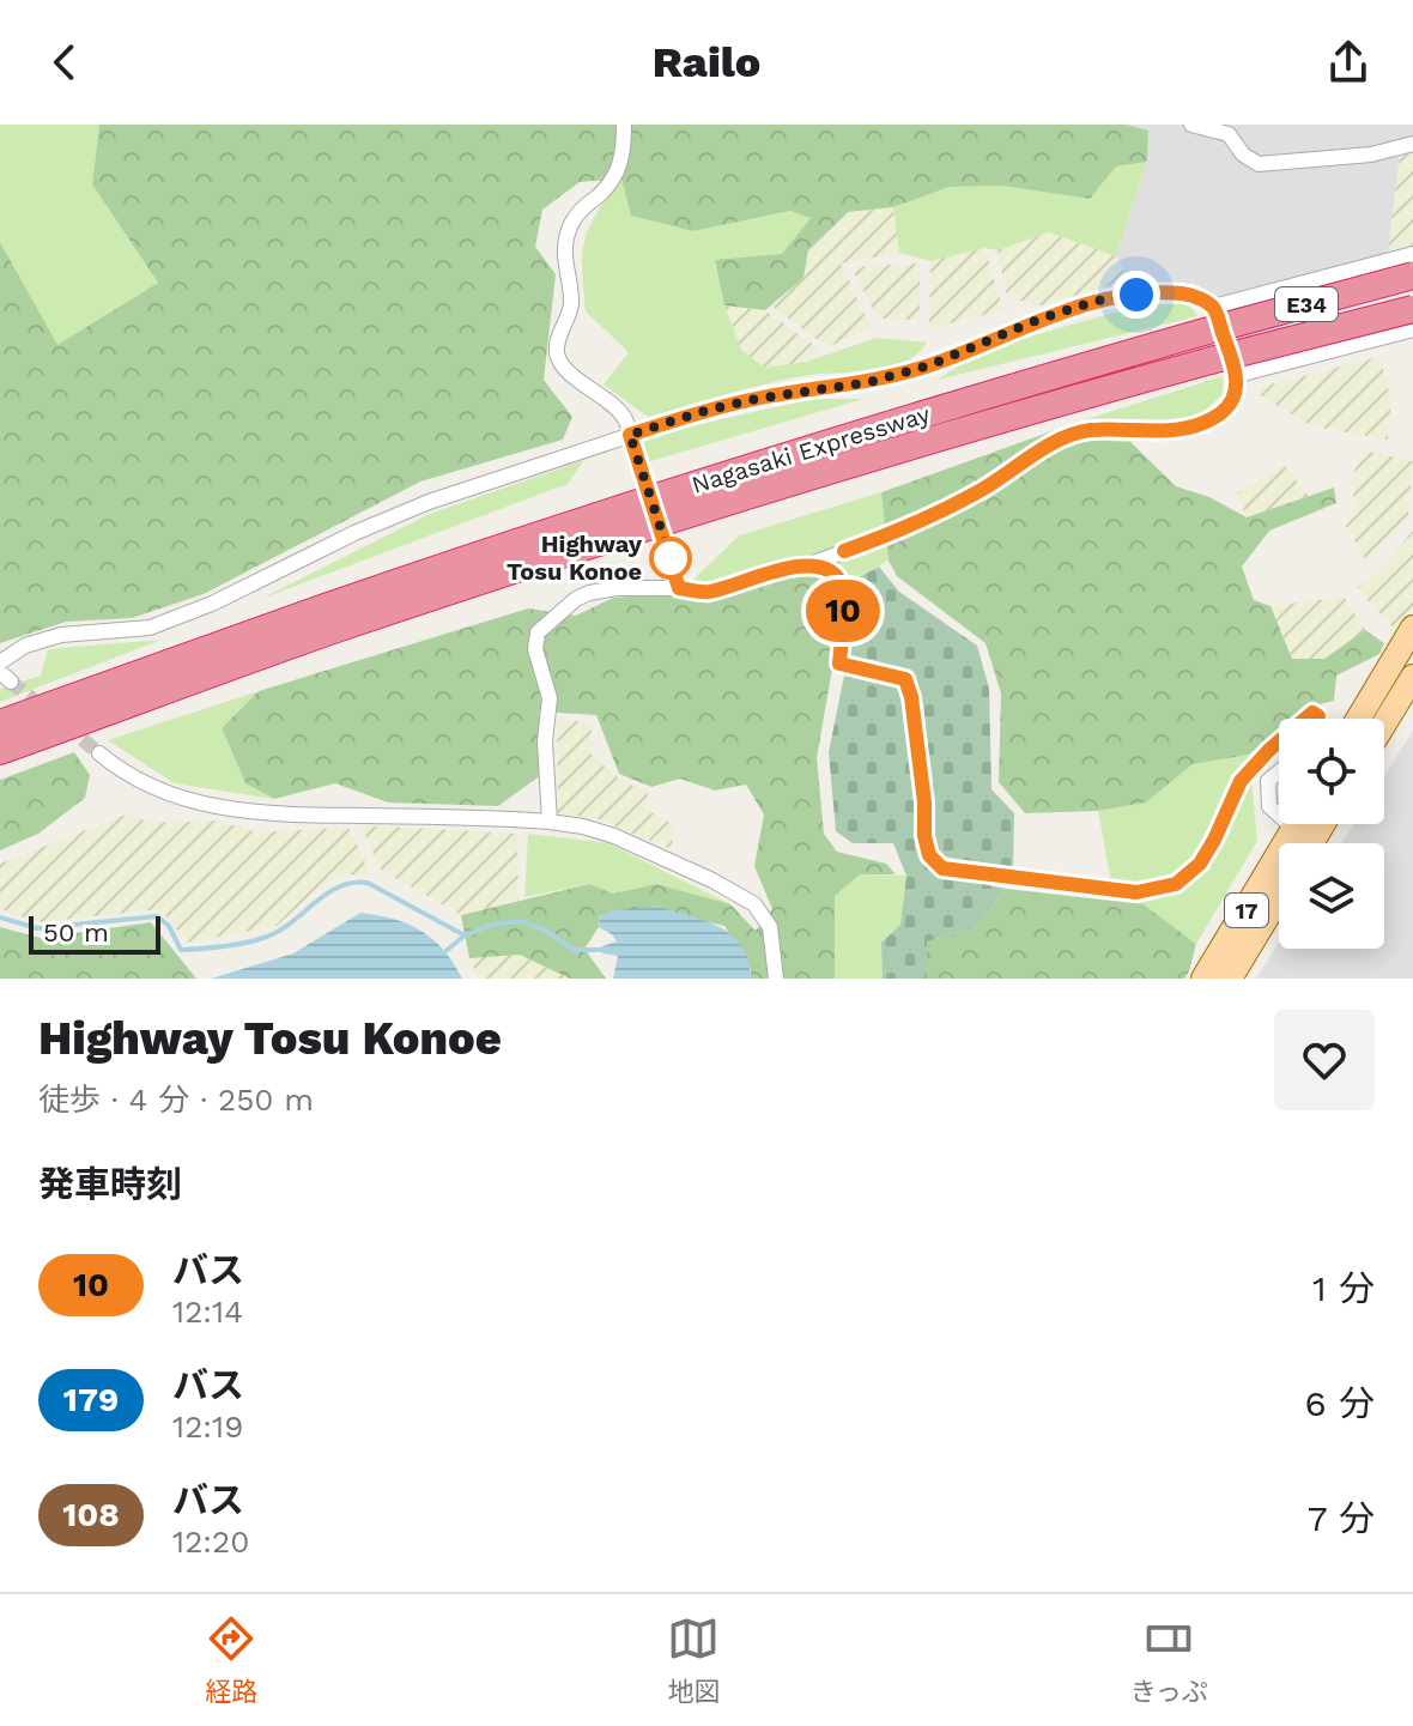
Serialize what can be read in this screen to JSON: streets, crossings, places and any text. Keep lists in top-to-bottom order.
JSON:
{
  "streets": {
    "highway": ["E34", "Nagasaki Expressway"],
    "main road": ["17"]
  },
  "places": ["Highway Tosu Konoe"],
  "lines": ["bus line 10"],
  "scale_bar": "50 m",
  "page": {
    "header": "Railo",
    "on_map": "10",
    "scale": "50 m",
    "heading": [
      ["Highway Tosu Konoe", "徒歩 · 4 分 · 250 m"],
      "発車時刻"
    ],
    "list": [
      {
        "mark": "10",
        "name": "バス",
        "note": "12:14",
        "value": "1 分"
      },
      {
        "mark": "179",
        "name": "バス",
        "note": "12:19",
        "value": "6 分"
      },
      {
        "mark": "108",
        "name": "バス",
        "note": "12:20",
        "value": "7 分"
      }
    ],
    "tabs": ["経路", "地図", "きっぷ"]
  }
}
